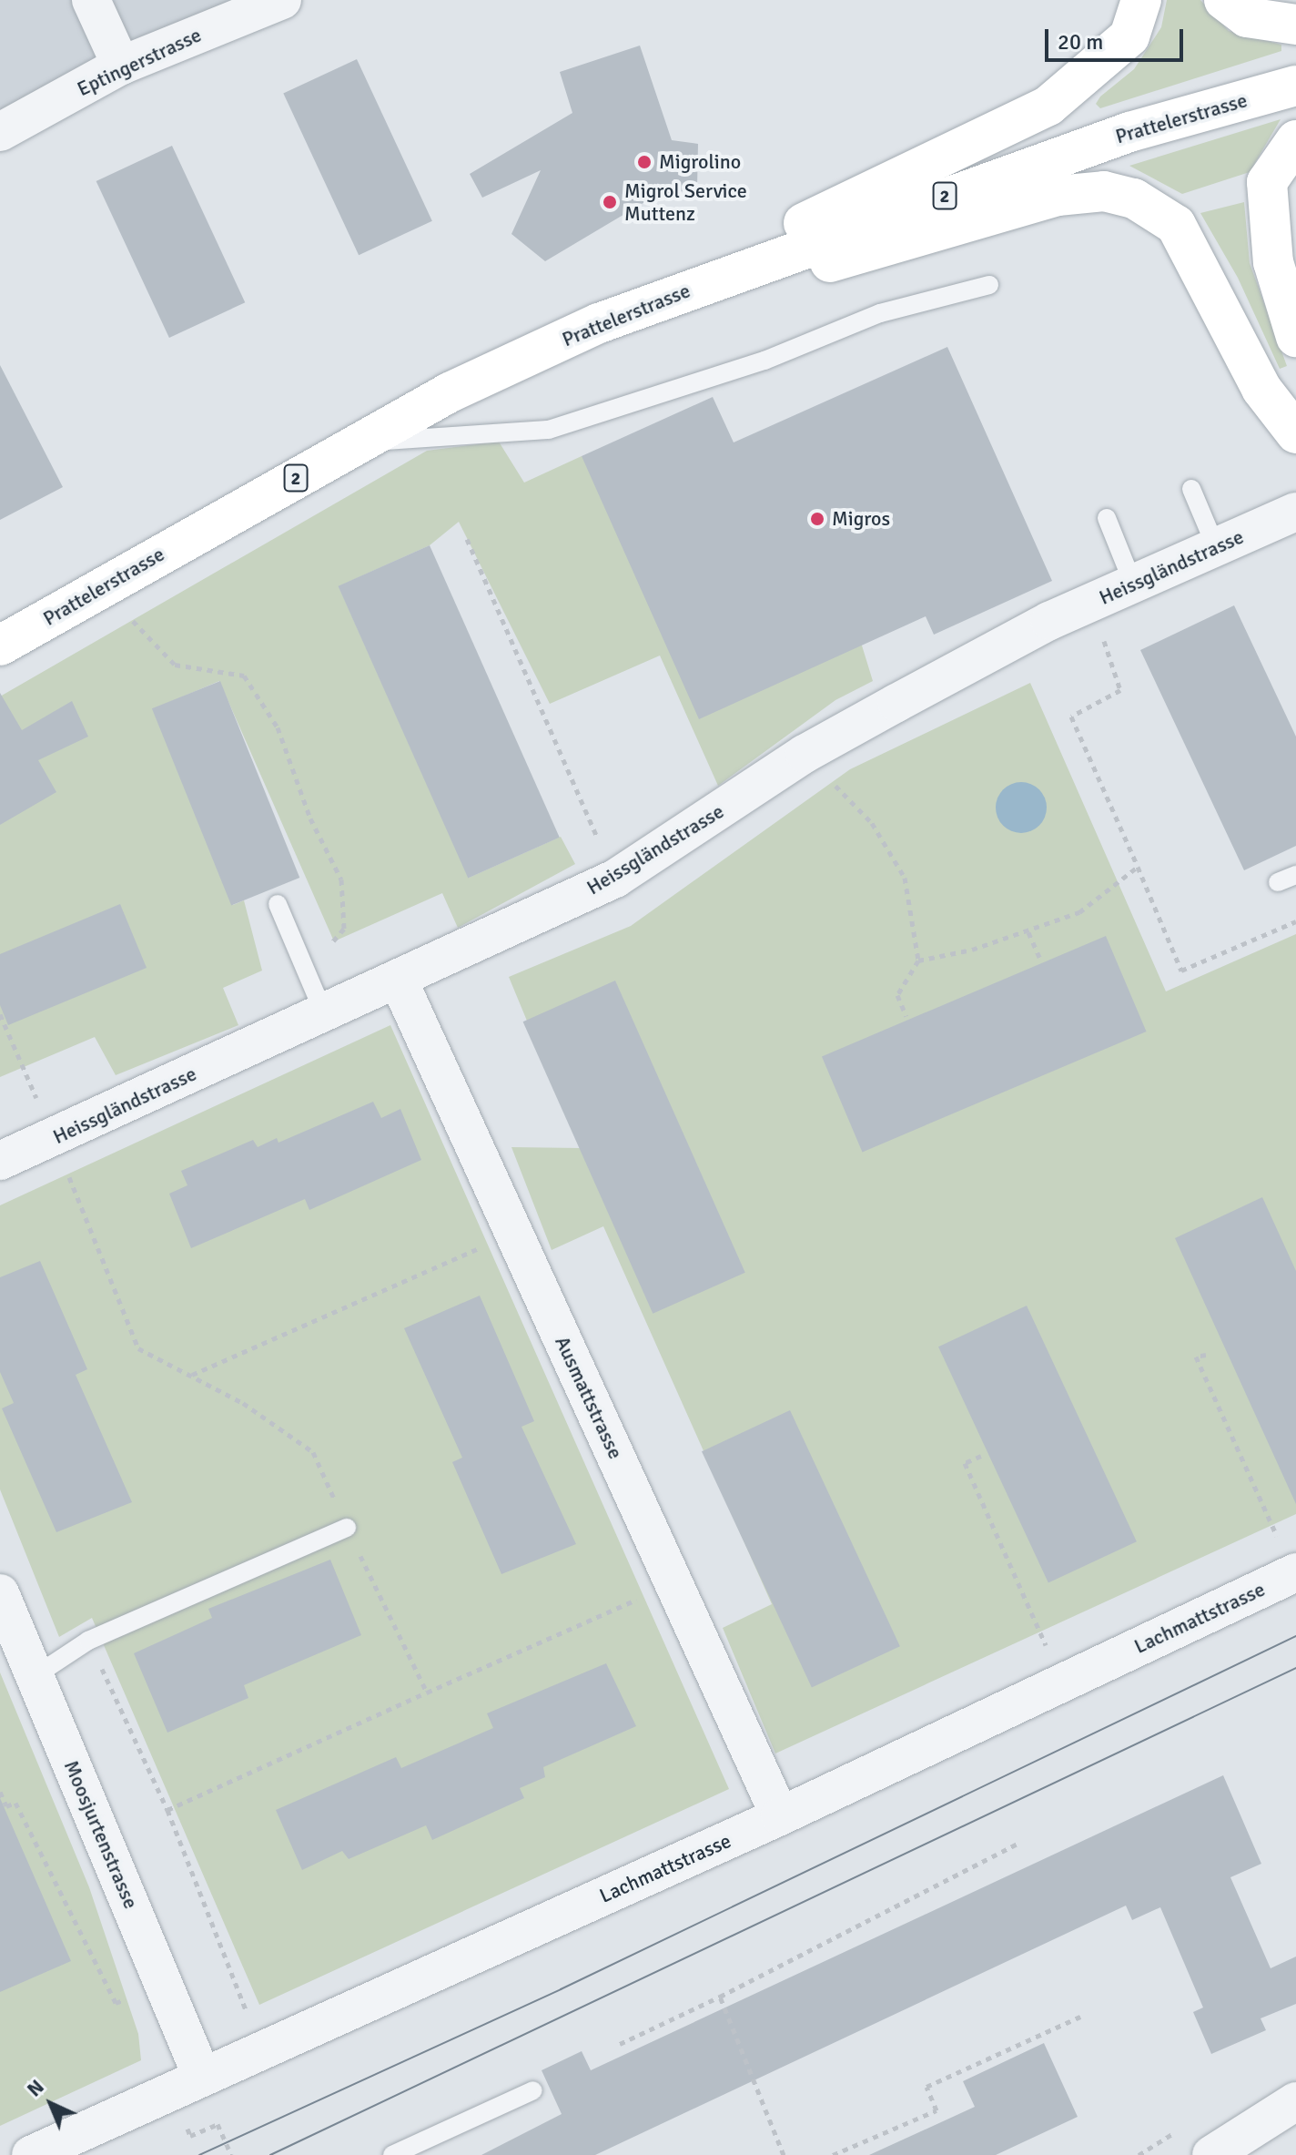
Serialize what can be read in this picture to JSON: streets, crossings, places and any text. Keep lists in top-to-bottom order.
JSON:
{
  "streets": {
    "main road": ["Prattelerstrasse", "2"],
    "street": [
      "Eptingerstrasse",
      "Heissgländstrasse",
      "Ausmattstrasse",
      "Lachmattstrasse",
      "Moosjurtenstrasse"
    ]
  },
  "crossings": [
    ["Heissgländstrasse", "Ausmattstrasse"],
    ["Ausmattstrasse", "Lachmattstrasse"],
    ["Lachmattstrasse", "Moosjurtenstrasse"]
  ],
  "places": ["Migrolino", "Migrol Service Muttenz", "Migros"],
  "scale_bar": "20 m",
  "north": "top left"
}
